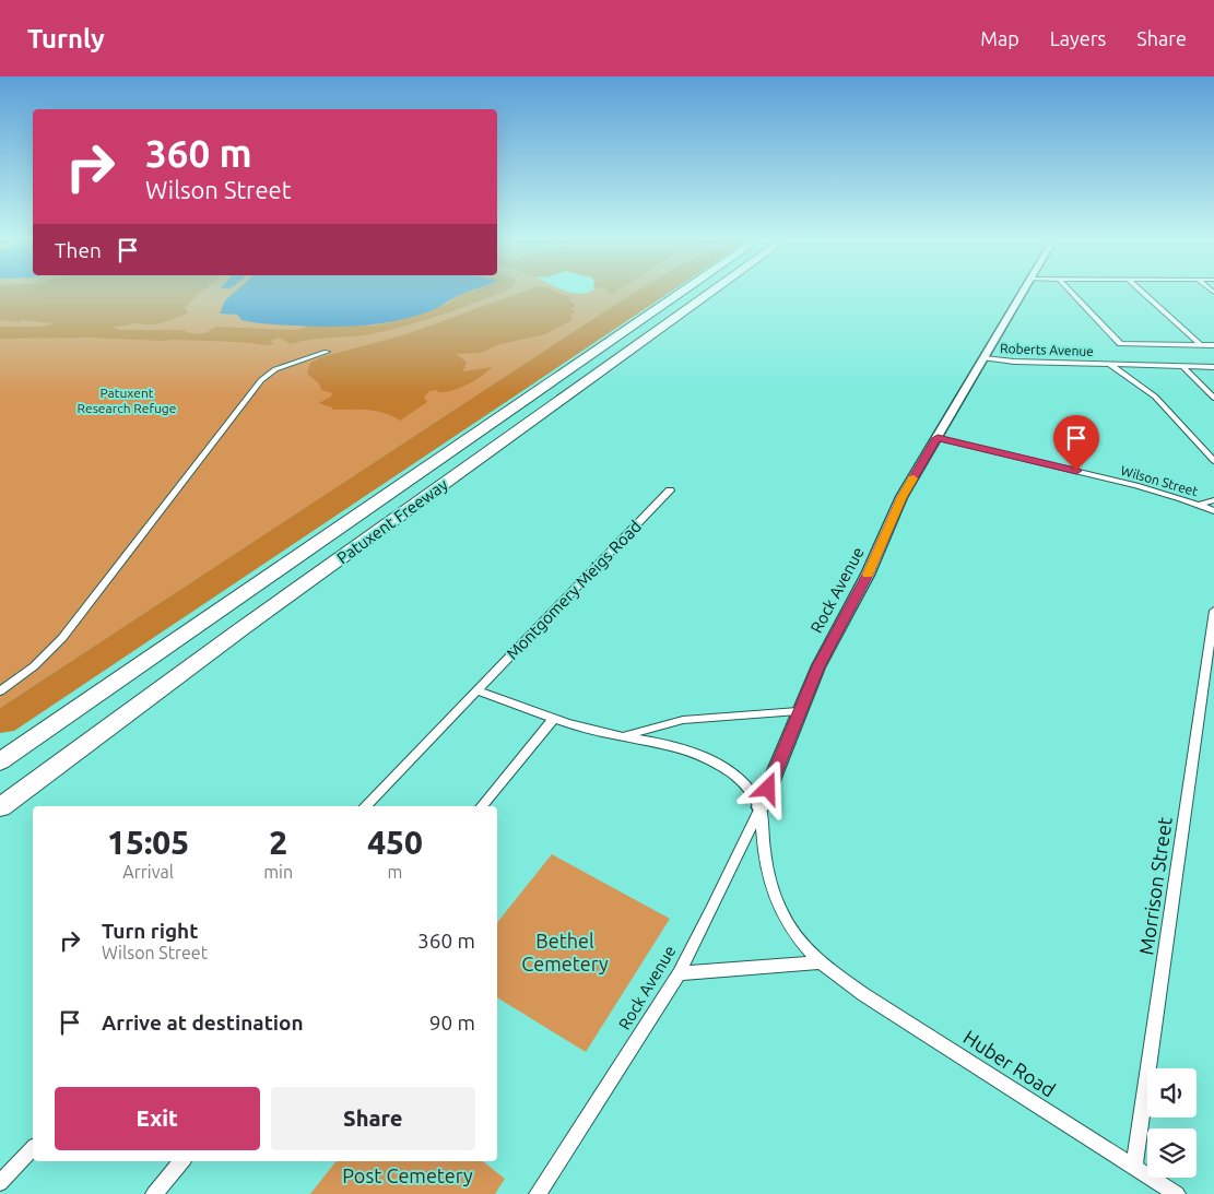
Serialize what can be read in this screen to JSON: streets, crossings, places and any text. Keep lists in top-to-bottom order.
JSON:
{
  "streets": {
    "highway": ["Patuxent Freeway"],
    "street": [
      "Roberts Avenue",
      "Wilson Street",
      "Montgomery Meigs Road",
      "Rock Avenue",
      "Morrison Street",
      "Huber Road"
    ]
  },
  "crossings": [
    ["Roberts Avenue", "Rock Avenue"],
    ["Wilson Street", "Rock Avenue"],
    ["Rock Avenue", "Huber Road"],
    ["Morrison Street", "Huber Road"]
  ],
  "parks": ["Patuxent Research Refuge", "Bethel Cemetery", "Post Cemetery"],
  "page": {
    "header": "Turnly",
    "nav": ["Map", "Layers", "Share"],
    "turn": ["360 m", "Wilson Street"],
    "then": "Then",
    "eta": [
      "15:05",
      "Arrival",
      "2",
      "min",
      "450",
      "m"
    ],
    "list": [
      {
        "name": "Turn right",
        "note": "Wilson Street",
        "value": "360 m"
      },
      {
        "name": "Arrive at destination",
        "value": "90 m"
      }
    ],
    "buttons": ["Exit", "Share"]
  }
}
